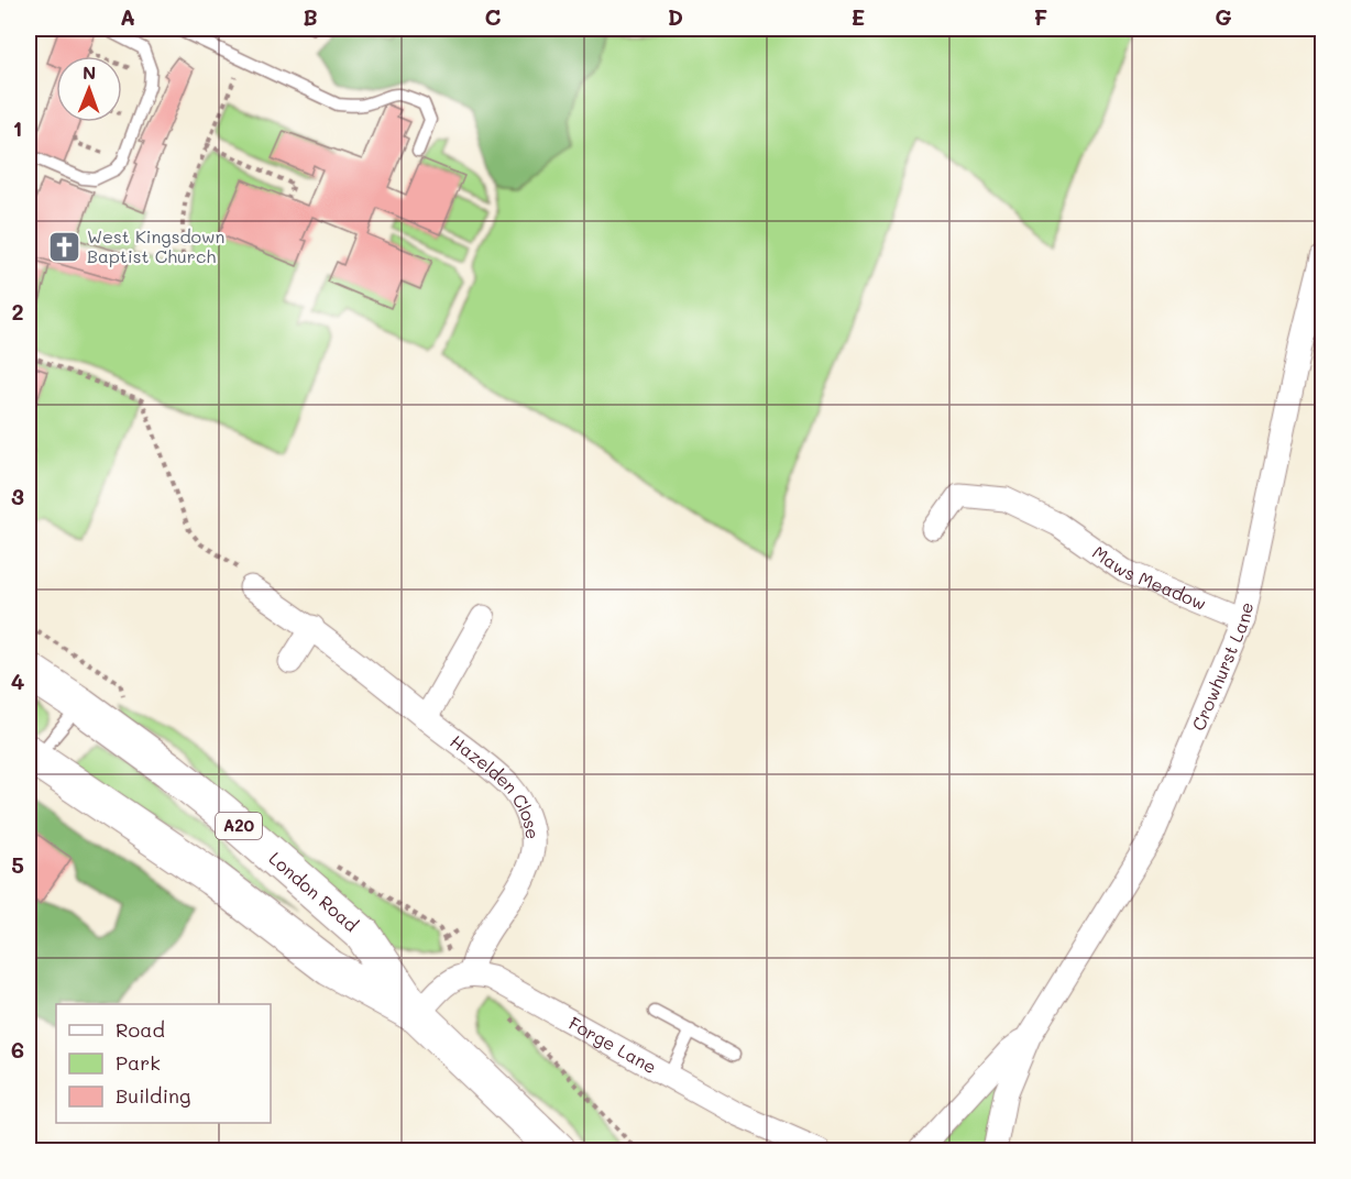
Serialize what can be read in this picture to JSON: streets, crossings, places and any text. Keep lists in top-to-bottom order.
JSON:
{
  "streets": {
    "main road": ["A20", "London Road"],
    "street": [
      "Maws Meadow",
      "Crowhurst Lane",
      "Hazelden Close",
      "Forge Lane"
    ]
  },
  "crossings": [
    ["Maws Meadow", "Crowhurst Lane"],
    ["Hazelden Close", "Forge Lane"]
  ],
  "places": {
    "church": ["West Kingsdown Baptist Church"]
  },
  "legend": ["Road", "Park", "Building"],
  "north": "top",
  "grid": {
    "columns": [
      "A",
      "B",
      "C",
      "D",
      "E",
      "F",
      "G"
    ],
    "rows": [
      "1",
      "2",
      "3",
      "4",
      "5",
      "6"
    ]
  }
}
